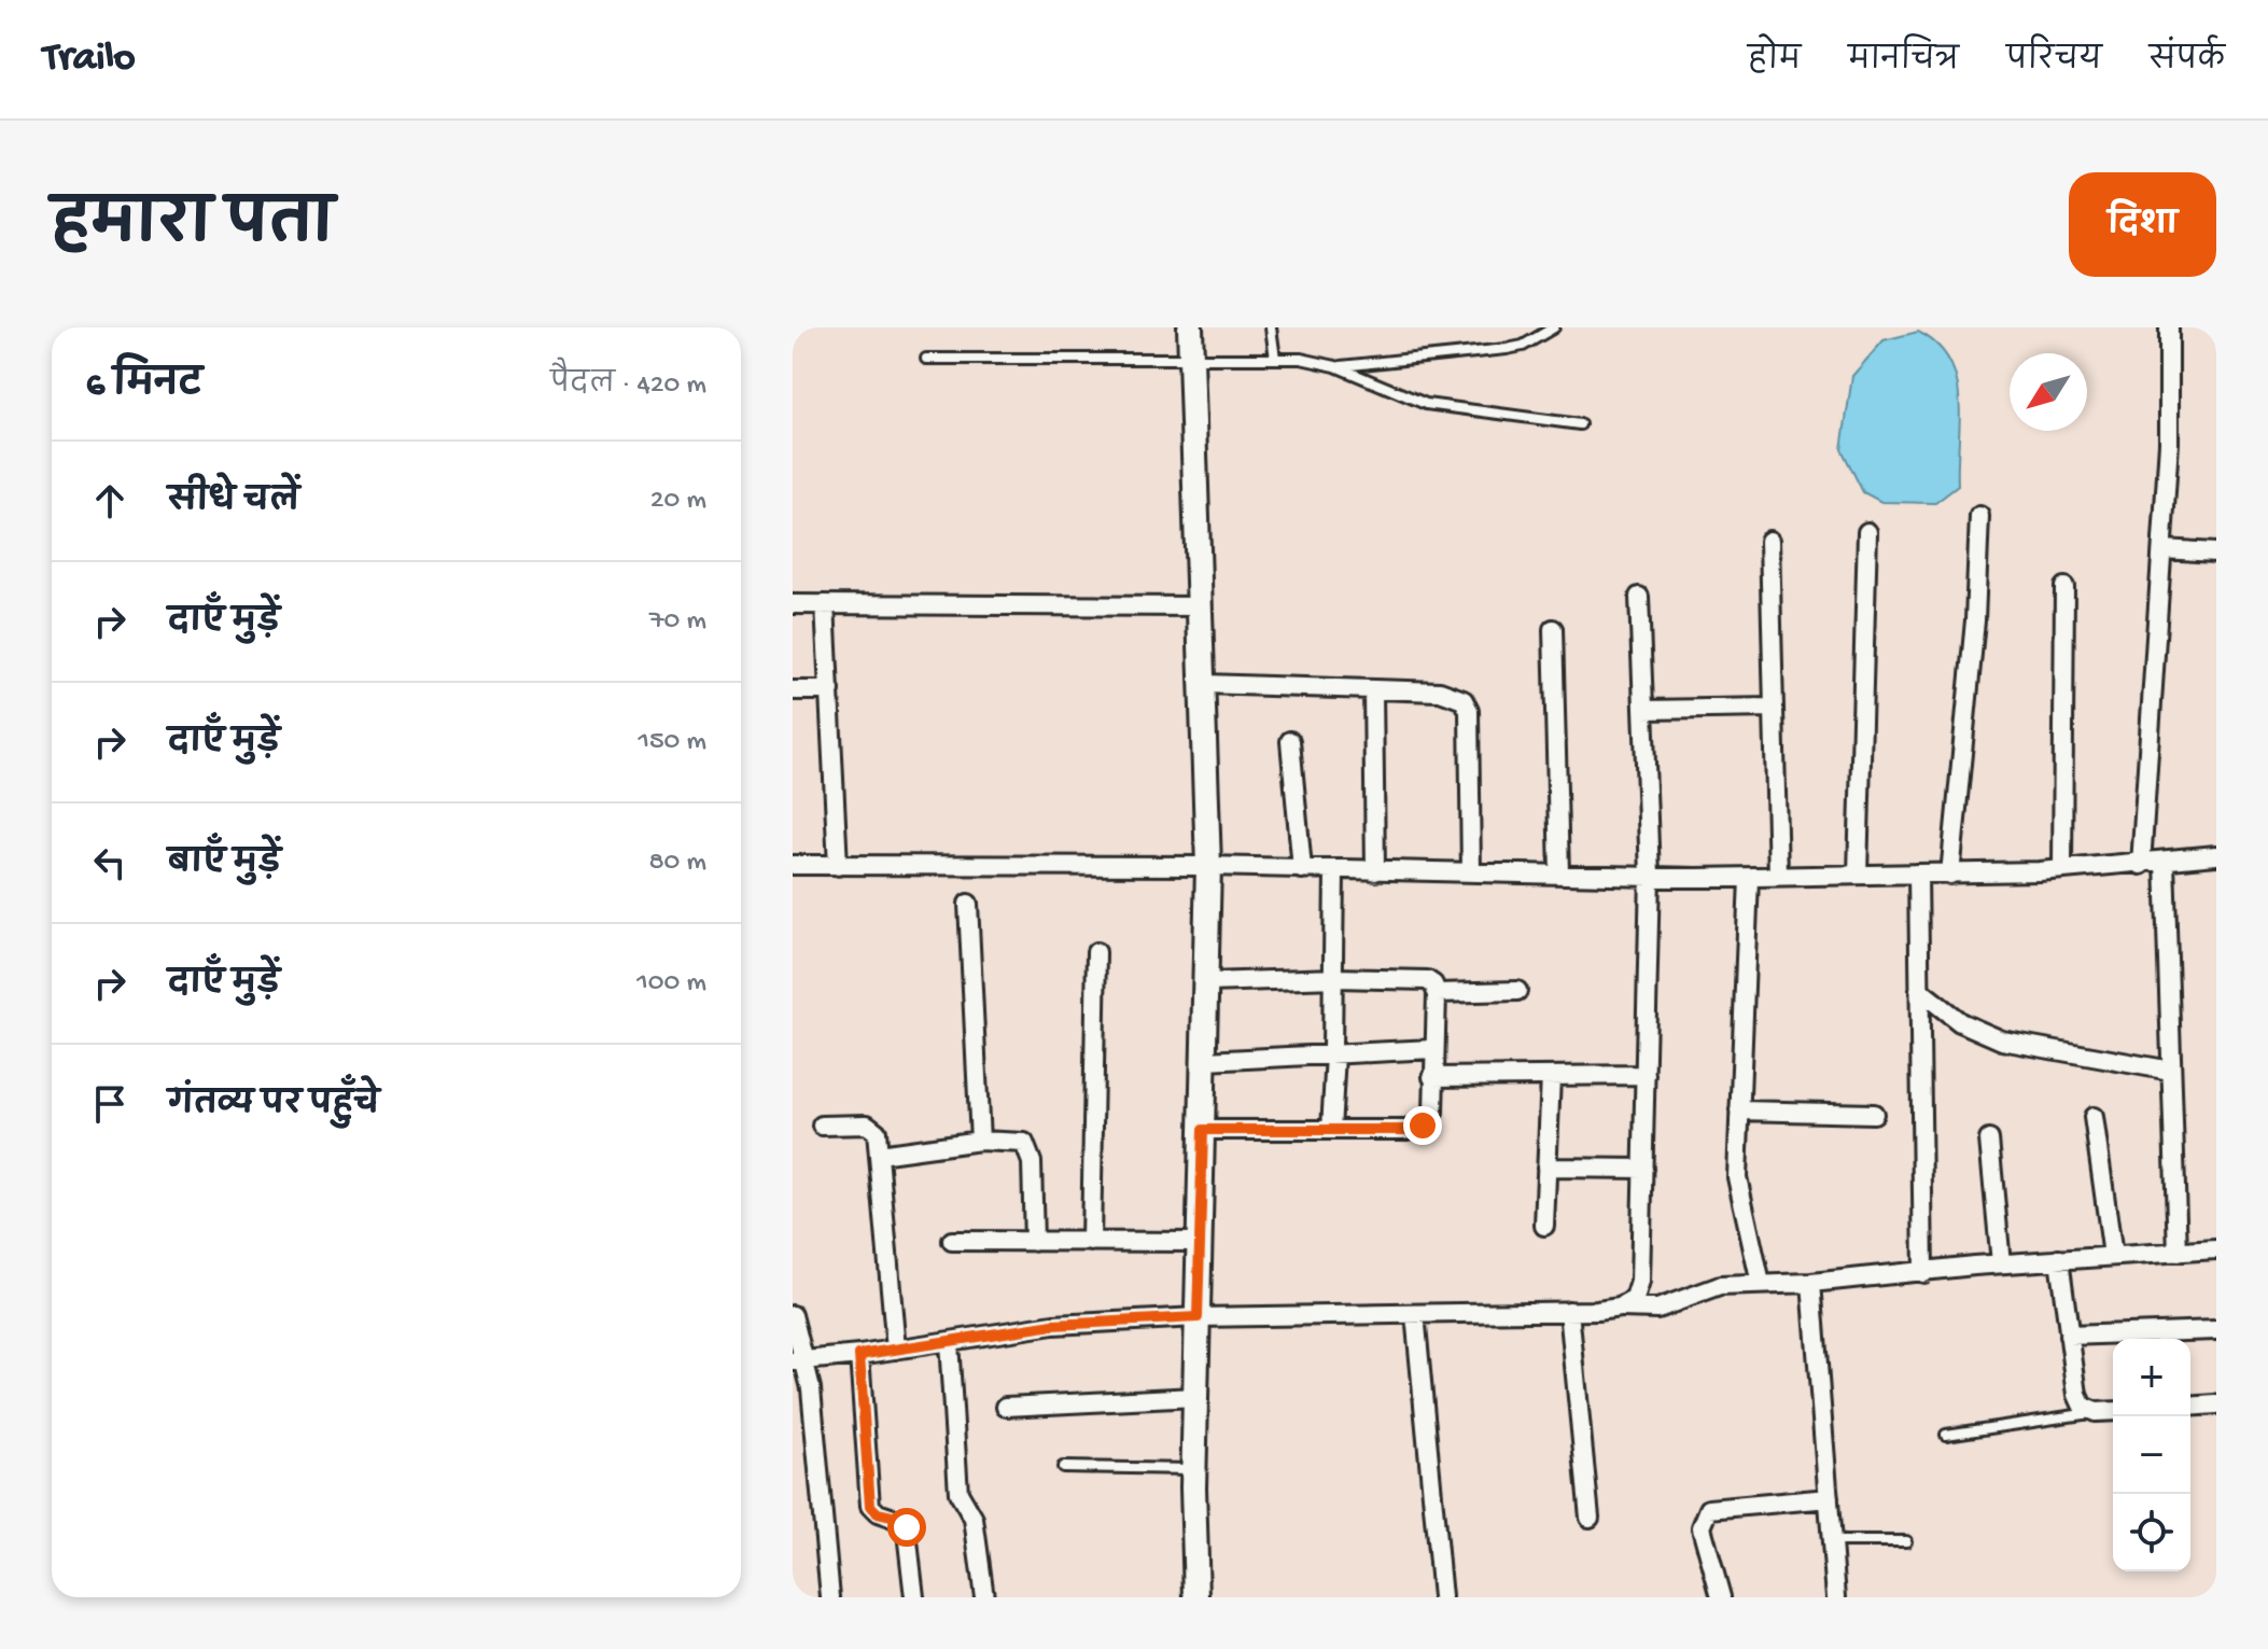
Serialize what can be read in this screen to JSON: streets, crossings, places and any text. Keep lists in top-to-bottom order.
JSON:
{
  "north": "bottom left",
  "page": {
    "header": "Trailo",
    "nav": [
      "होम",
      "मानचित्र",
      "परिचय",
      "संपर्क"
    ],
    "title": "हमारा पता",
    "buttons": "दिशा",
    "heading": ["6 मिनट", "पैदल · 420 m"],
    "list": [
      ["सीधे चलें", "20 m"],
      ["दाएँ मुड़ें", "70 m"],
      ["दाएँ मुड़ें", "150 m"],
      ["बाएँ मुड़ें", "80 m"],
      ["दाएँ मुड़ें", "100 m"],
      "गंतव्य पर पहुँचे"
    ],
    "map_buttons": ["+", "−"]
  }
}
